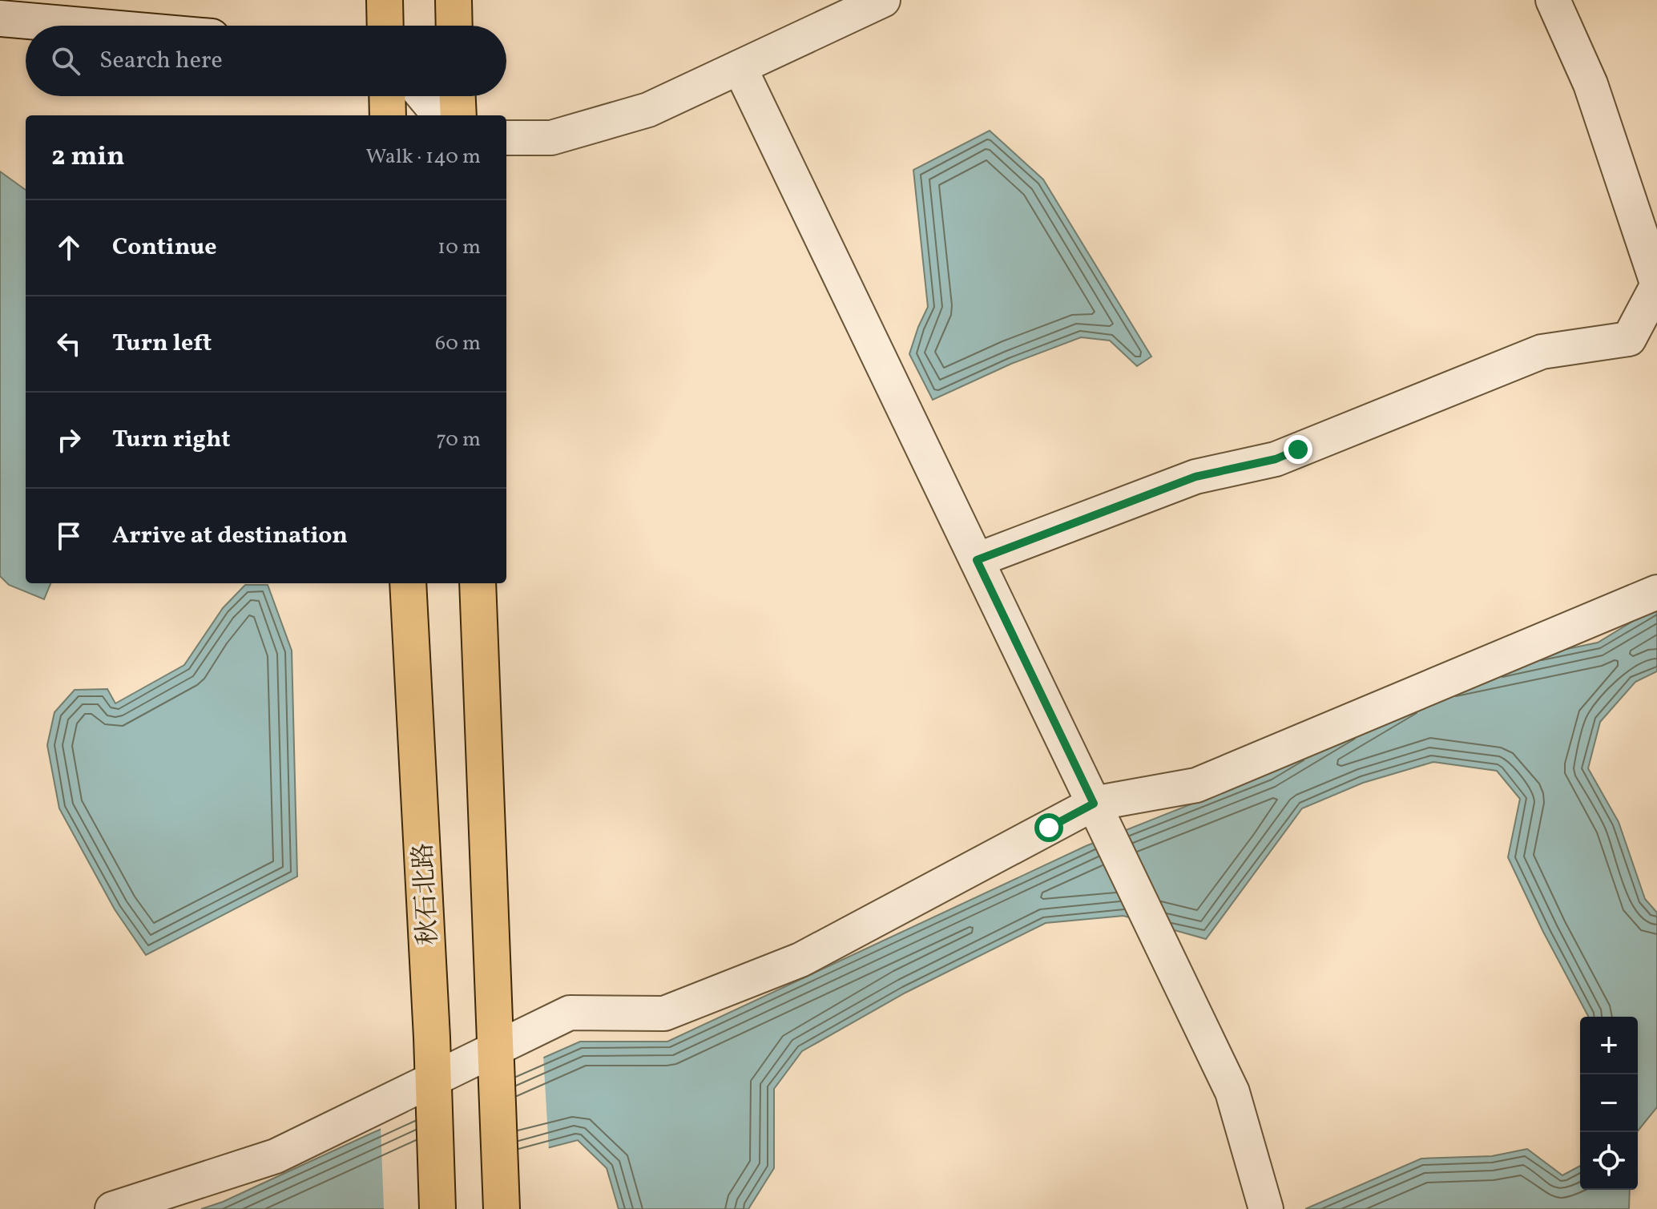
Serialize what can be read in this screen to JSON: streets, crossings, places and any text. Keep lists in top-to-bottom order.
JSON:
{
  "streets": {
    "main road": ["秋石北路"]
  },
  "page": {
    "search": "Search here",
    "heading": ["2 min", "Walk · 140 m"],
    "list": [
      ["Continue", "10 m"],
      ["Turn left", "60 m"],
      ["Turn right", "70 m"],
      "Arrive at destination"
    ],
    "map_buttons": ["+", "−"]
  }
}
